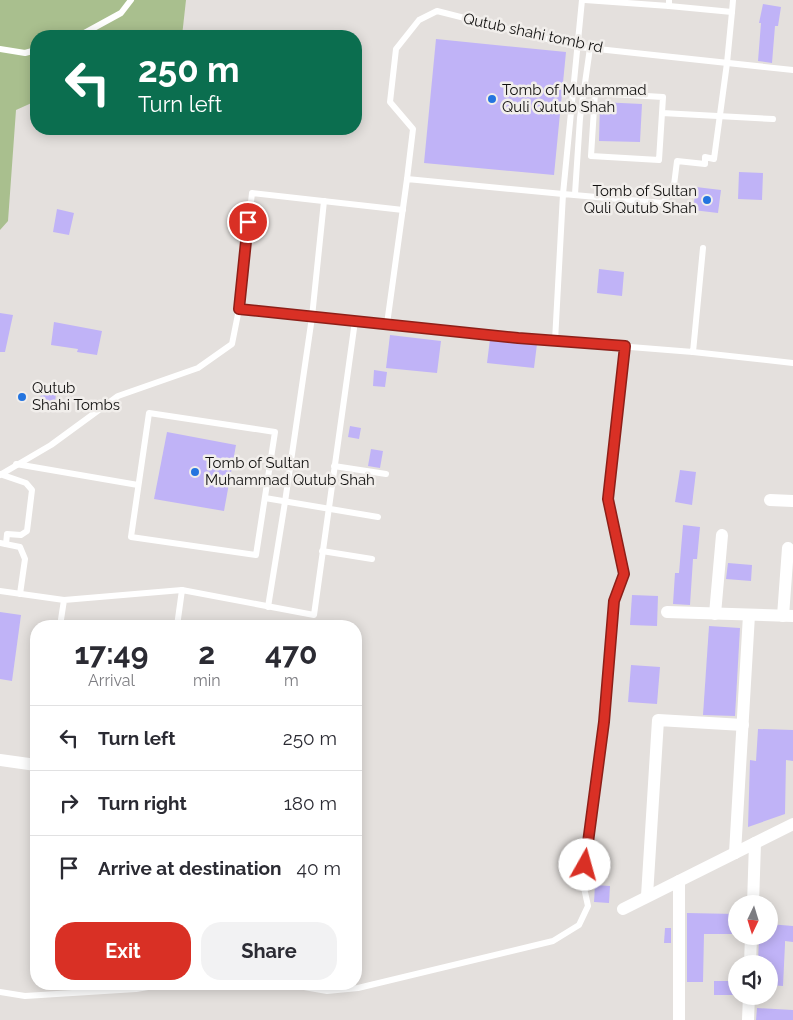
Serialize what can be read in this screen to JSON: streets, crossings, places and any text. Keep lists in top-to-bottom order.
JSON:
{
  "streets": {
    "lane": ["Qutub shahi tomb rd"]
  },
  "places": [
    "Tomb of Muhammad Quli Qutub Shah",
    "Tomb of Sultan Quli Qutub Shah",
    "Qutub Shahi Tombs",
    "Tomb of Sultan Muhammad Qutub Shah"
  ],
  "north": "bottom",
  "page": {
    "turn": ["250 m", "Turn left"],
    "eta": [
      "17:49",
      "Arrival",
      "2",
      "min",
      "470",
      "m"
    ],
    "list": [
      {
        "name": "Turn left",
        "value": "250 m"
      },
      {
        "name": "Turn right",
        "value": "180 m"
      },
      {
        "name": "Arrive at destination",
        "value": "40 m"
      }
    ],
    "buttons": ["Exit", "Share"]
  }
}
